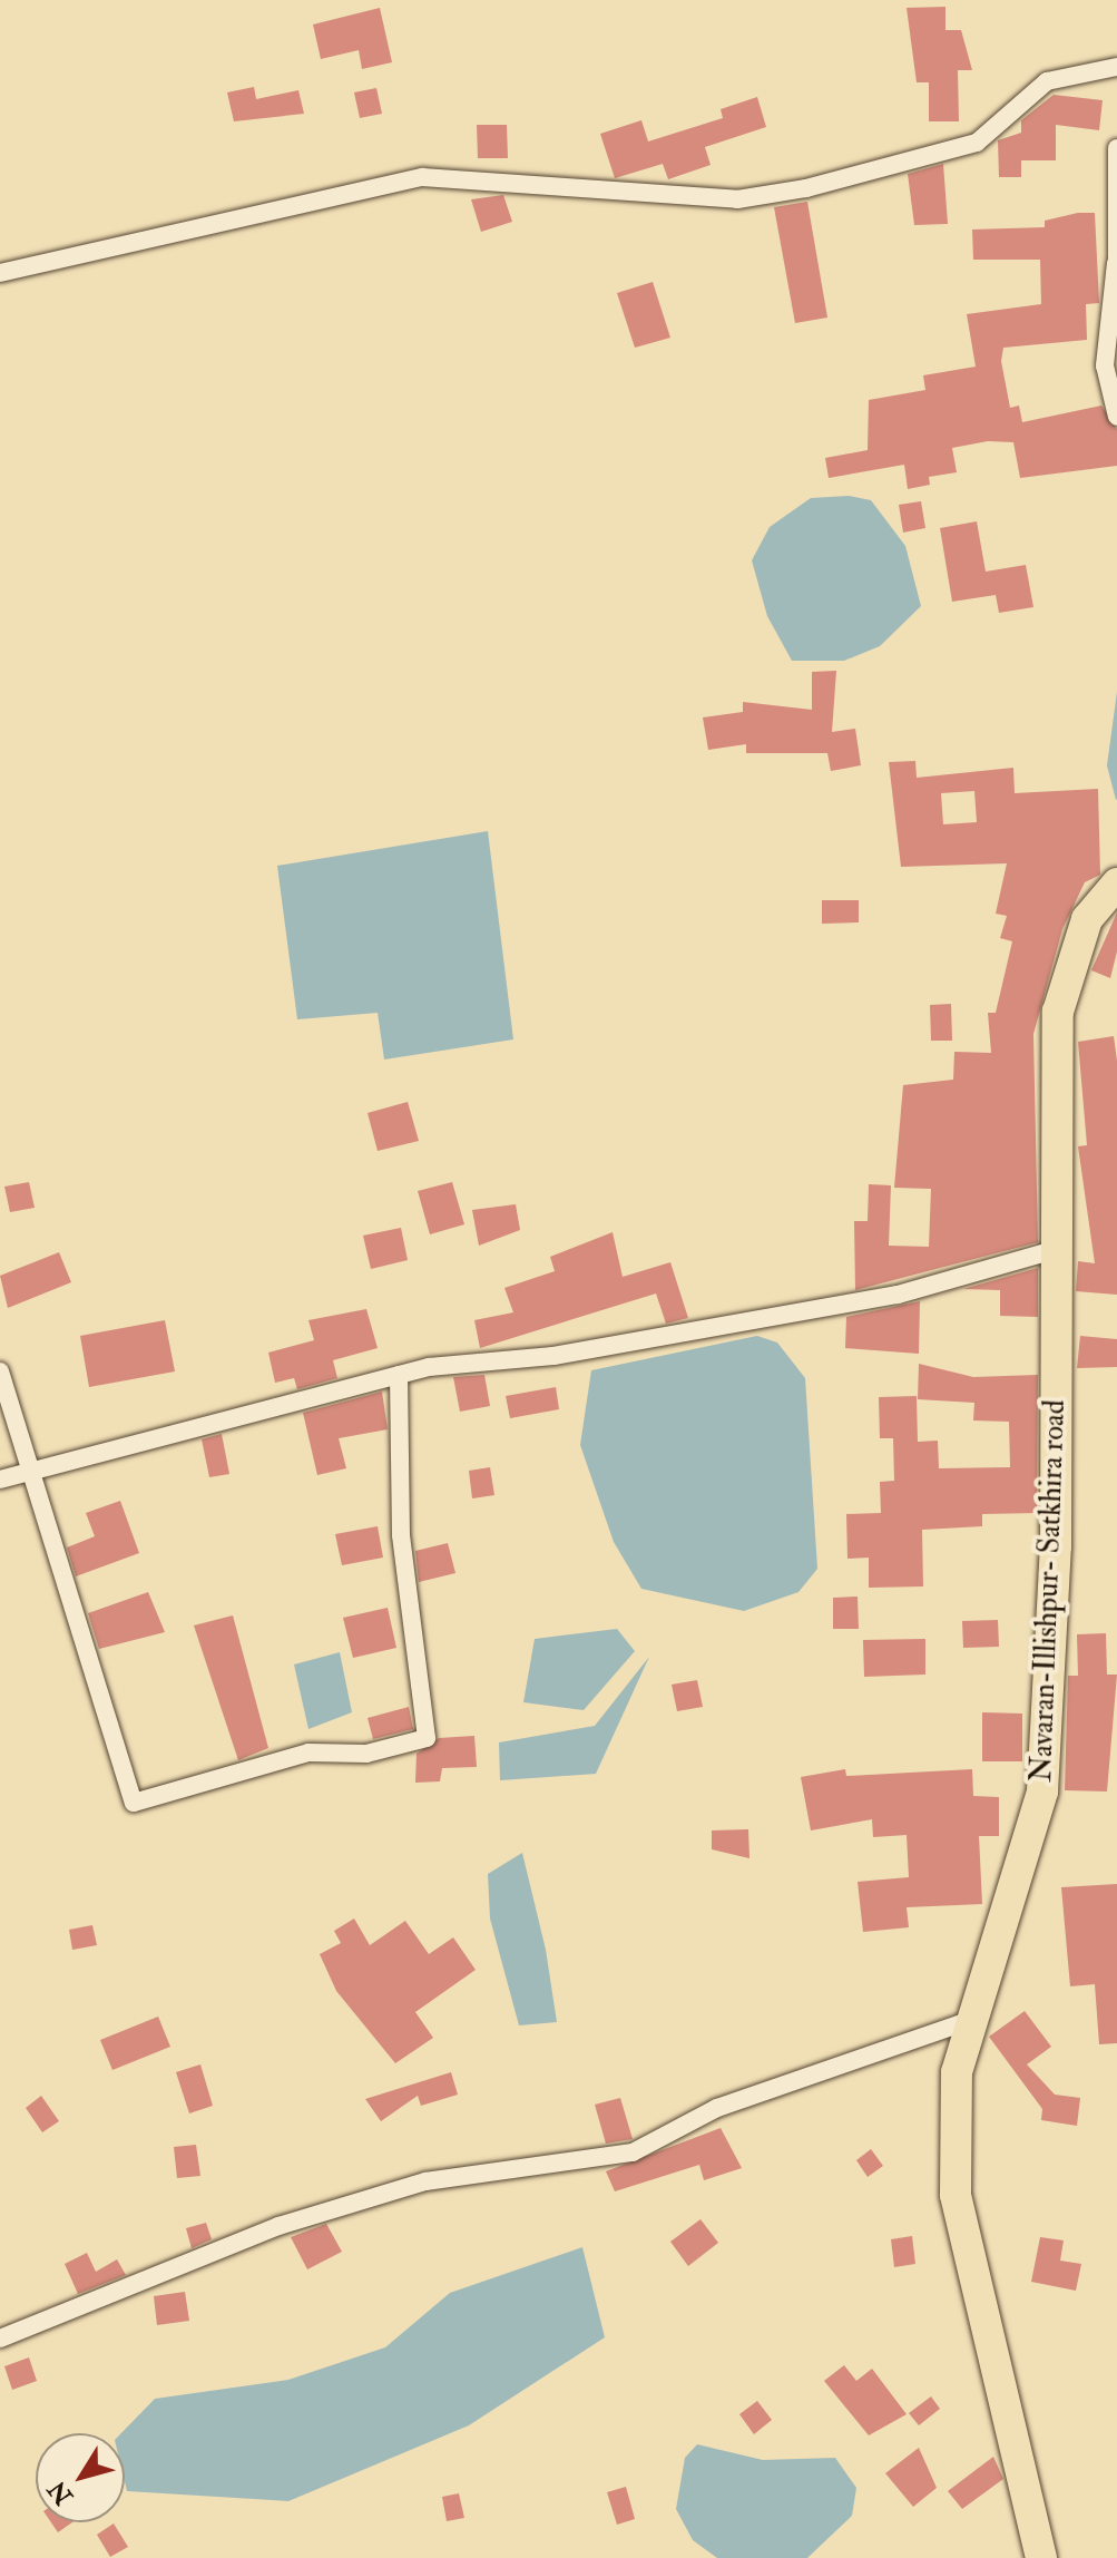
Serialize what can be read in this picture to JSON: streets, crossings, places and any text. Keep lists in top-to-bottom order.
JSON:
{
  "streets": {
    "highway": ["Navaran-Illishpur- Satkhira road"]
  },
  "north": "bottom left"
}
